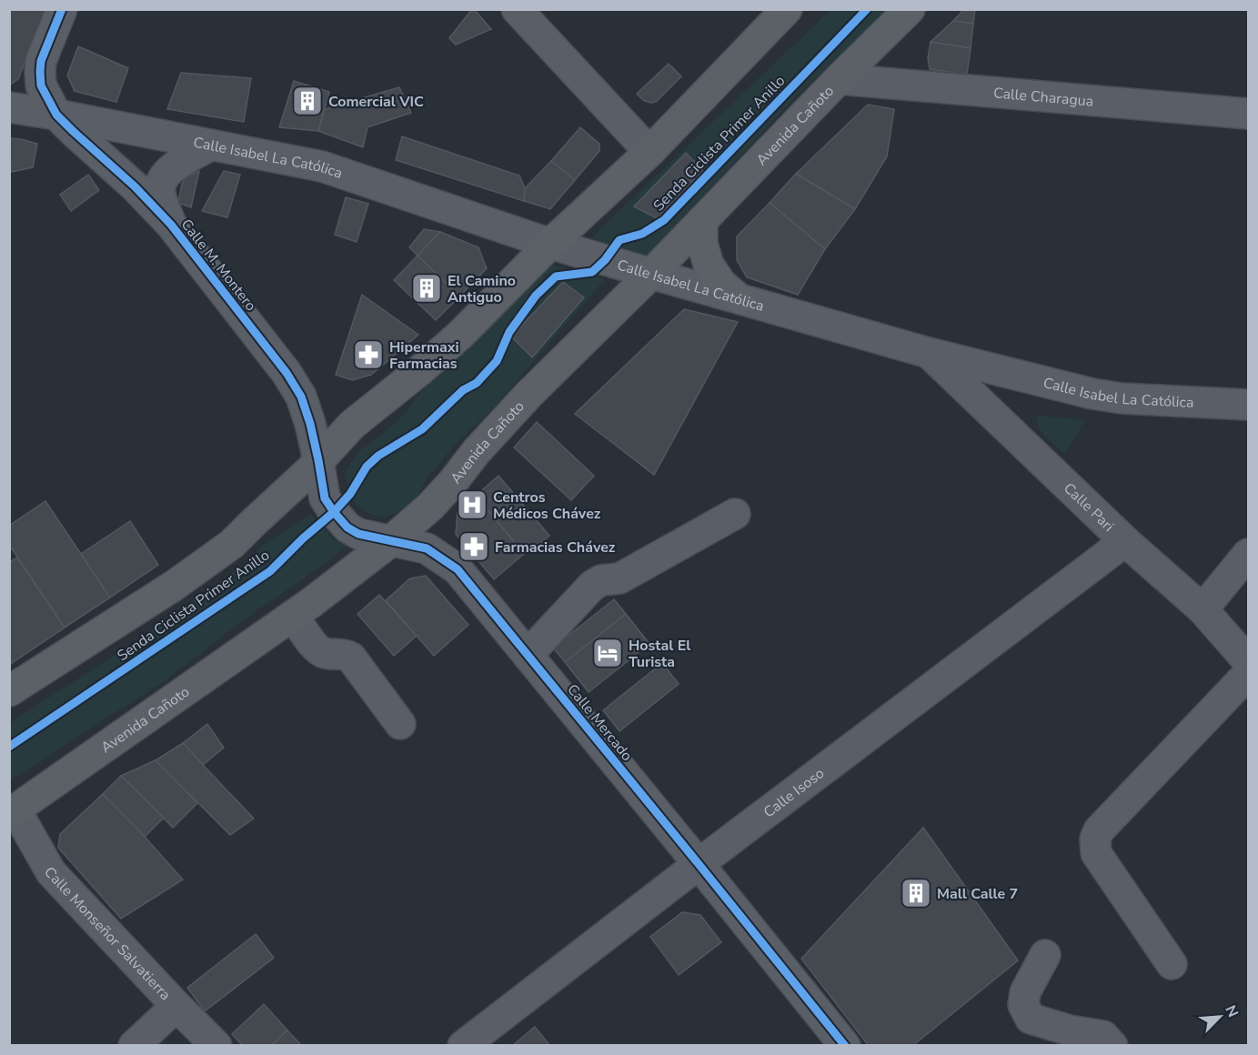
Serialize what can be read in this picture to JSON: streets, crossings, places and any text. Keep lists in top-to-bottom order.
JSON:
{
  "streets": {
    "main road": ["Avenida Cañoto"],
    "street": [
      "Calle Charagua",
      "Calle Isabel La Católica",
      "Calle M. Montero",
      "Calle Pari",
      "Calle Mercado",
      "Calle Isoso",
      "Calle Monseñor Salvatierra"
    ],
    "cycle path": ["Senda Ciclista Primer Anillo"]
  },
  "crossings": [
    ["Calle Charagua", "Avenida Cañoto"],
    ["Avenida Cañoto", "Calle Isabel La Católica"],
    ["Avenida Cañoto", "Calle Mercado"],
    ["Avenida Cañoto", "Calle Monseñor Salvatierra"],
    ["Calle Isabel La Católica", "Calle M. Montero"],
    ["Calle Isabel La Católica", "Calle Pari"],
    ["Calle M. Montero", "Calle Mercado"],
    ["Calle Pari", "Calle Isoso"],
    ["Calle Mercado", "Calle Isoso"]
  ],
  "places": {
    "building": ["Comercial VIC", "El Camino Antiguo", "Mall Calle 7"],
    "pharmacy": ["Hipermaxi Farmacias", "Farmacias Chávez"],
    "hospital": ["Centros Médicos Chávez"],
    "hotel": ["Hostal El Turista"]
  },
  "north": "top right"
}
